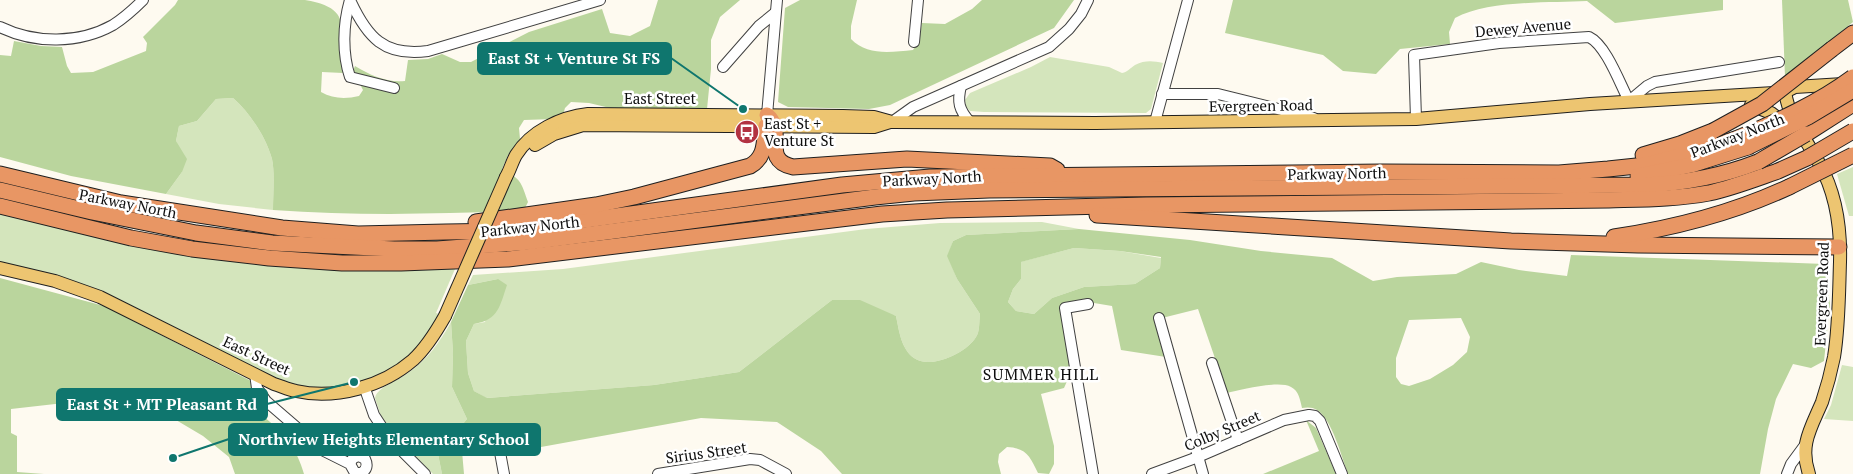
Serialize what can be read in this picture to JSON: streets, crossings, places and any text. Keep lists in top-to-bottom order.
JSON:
{
  "streets": {
    "highway": ["Parkway North"],
    "main road": ["East Street", "Evergreen Road"],
    "street": ["Dewey Avenue", "Colby Street", "Sirius Street"]
  },
  "crossings": [
    ["Dewey Avenue", "Evergreen Road"],
    ["East Street", "Evergreen Road"]
  ],
  "districts": ["SUMMER HILL"],
  "places": {
    "other": ["East St + Venture St FS", "East St + MT Pleasant Rd", "Northview Heights Elementary School"],
    "bus stop": ["East St + Venture St"]
  }
}
